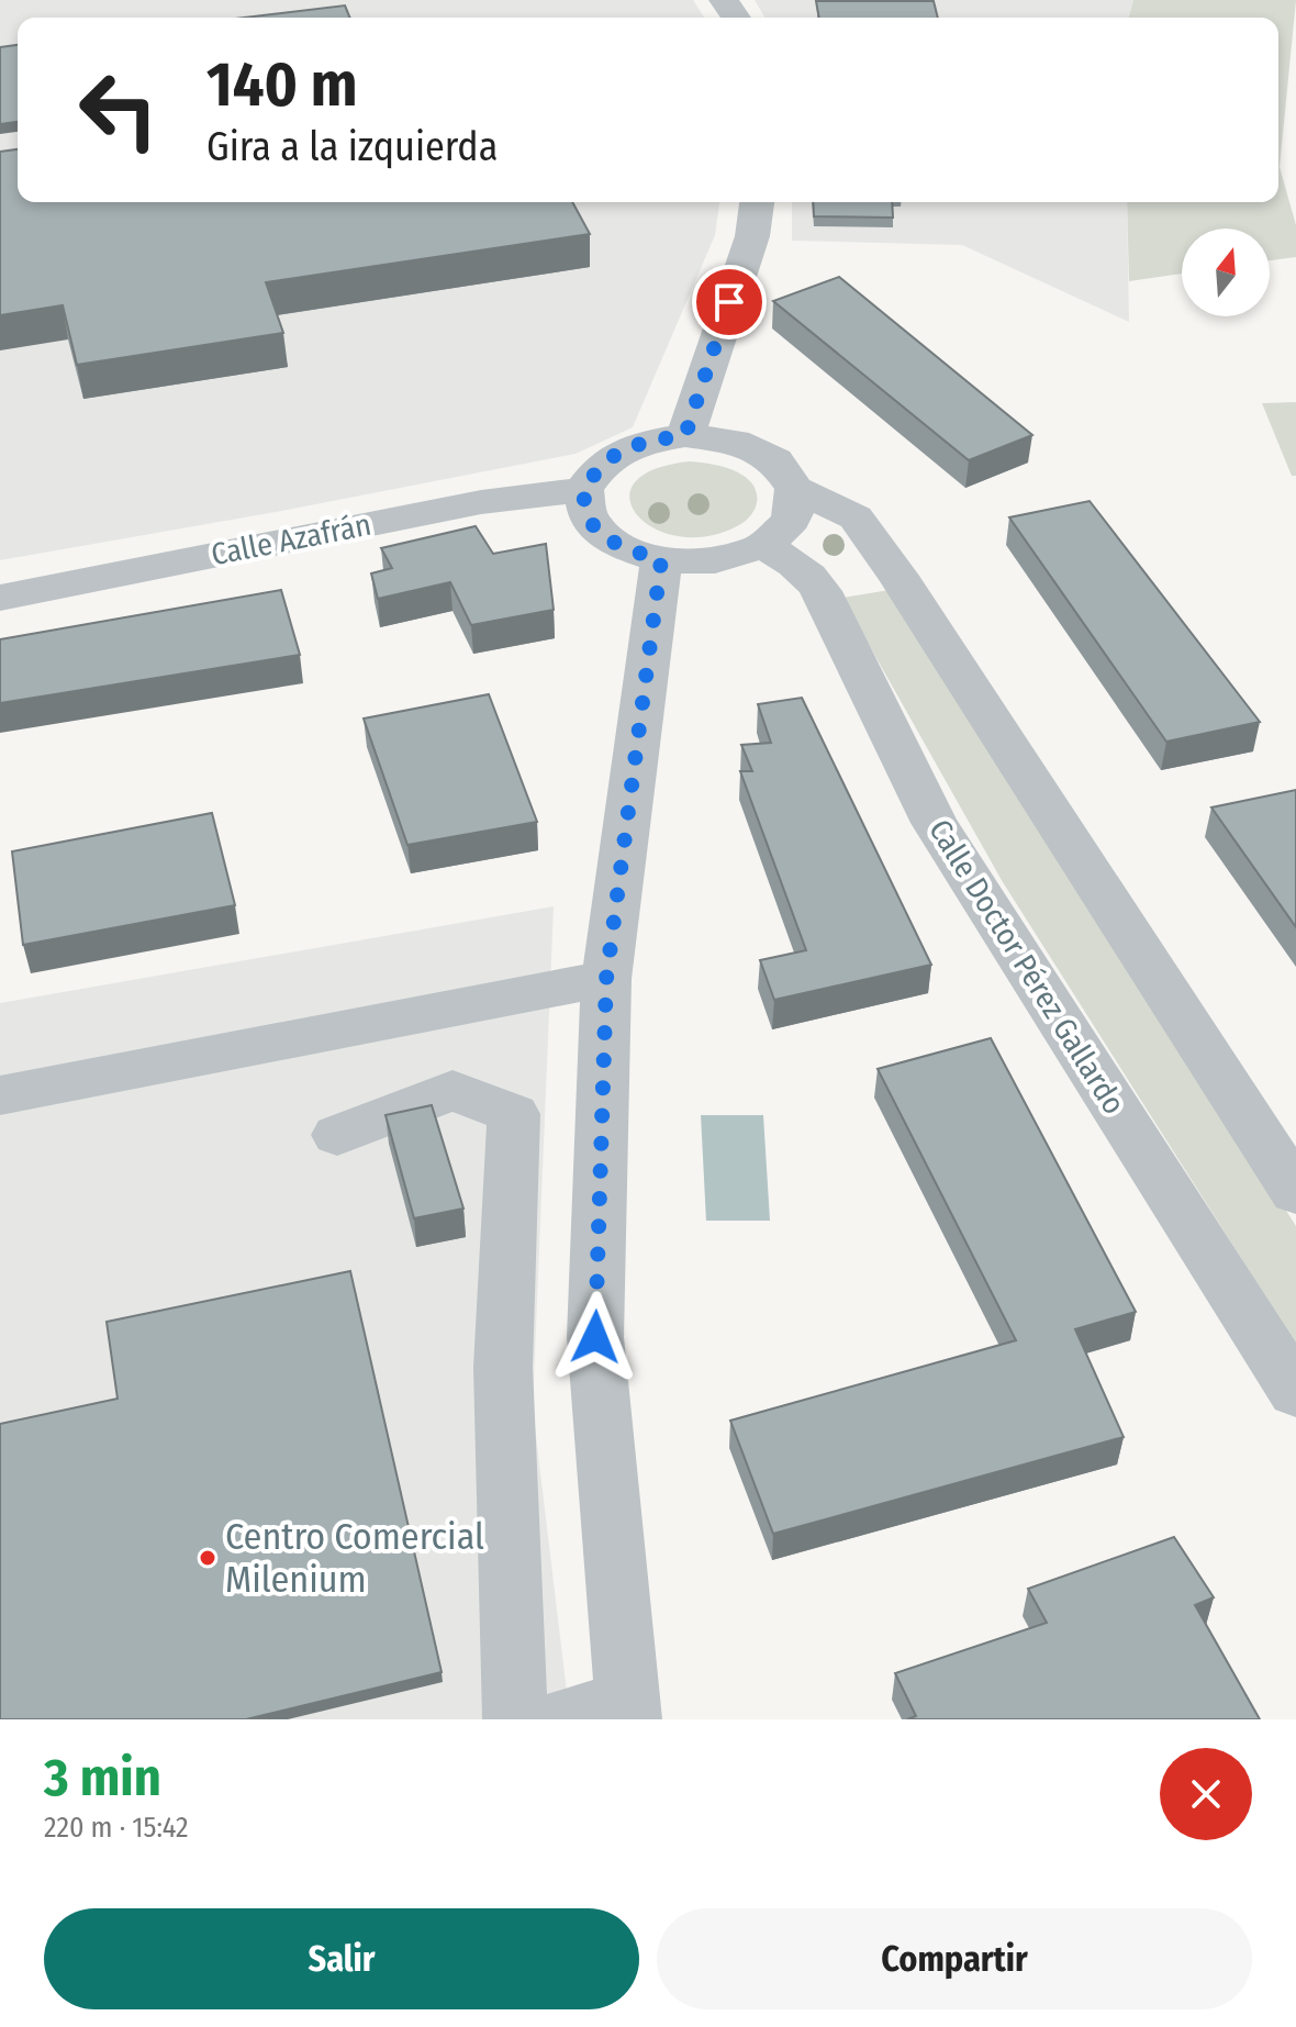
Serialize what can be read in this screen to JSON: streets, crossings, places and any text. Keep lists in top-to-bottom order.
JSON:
{
  "streets": {
    "street": ["Calle Azafrán", "Calle Doctor Pérez Gallardo"]
  },
  "crossings": [
    ["Calle Azafrán", "Calle Doctor Pérez Gallardo"]
  ],
  "places": ["Centro Comercial Milenium"],
  "north": "top",
  "page": {
    "turn": ["140 m", "Gira a la izquierda"],
    "heading": ["3 min", "220 m · 15:42"],
    "buttons": ["Salir", "Compartir"]
  }
}
